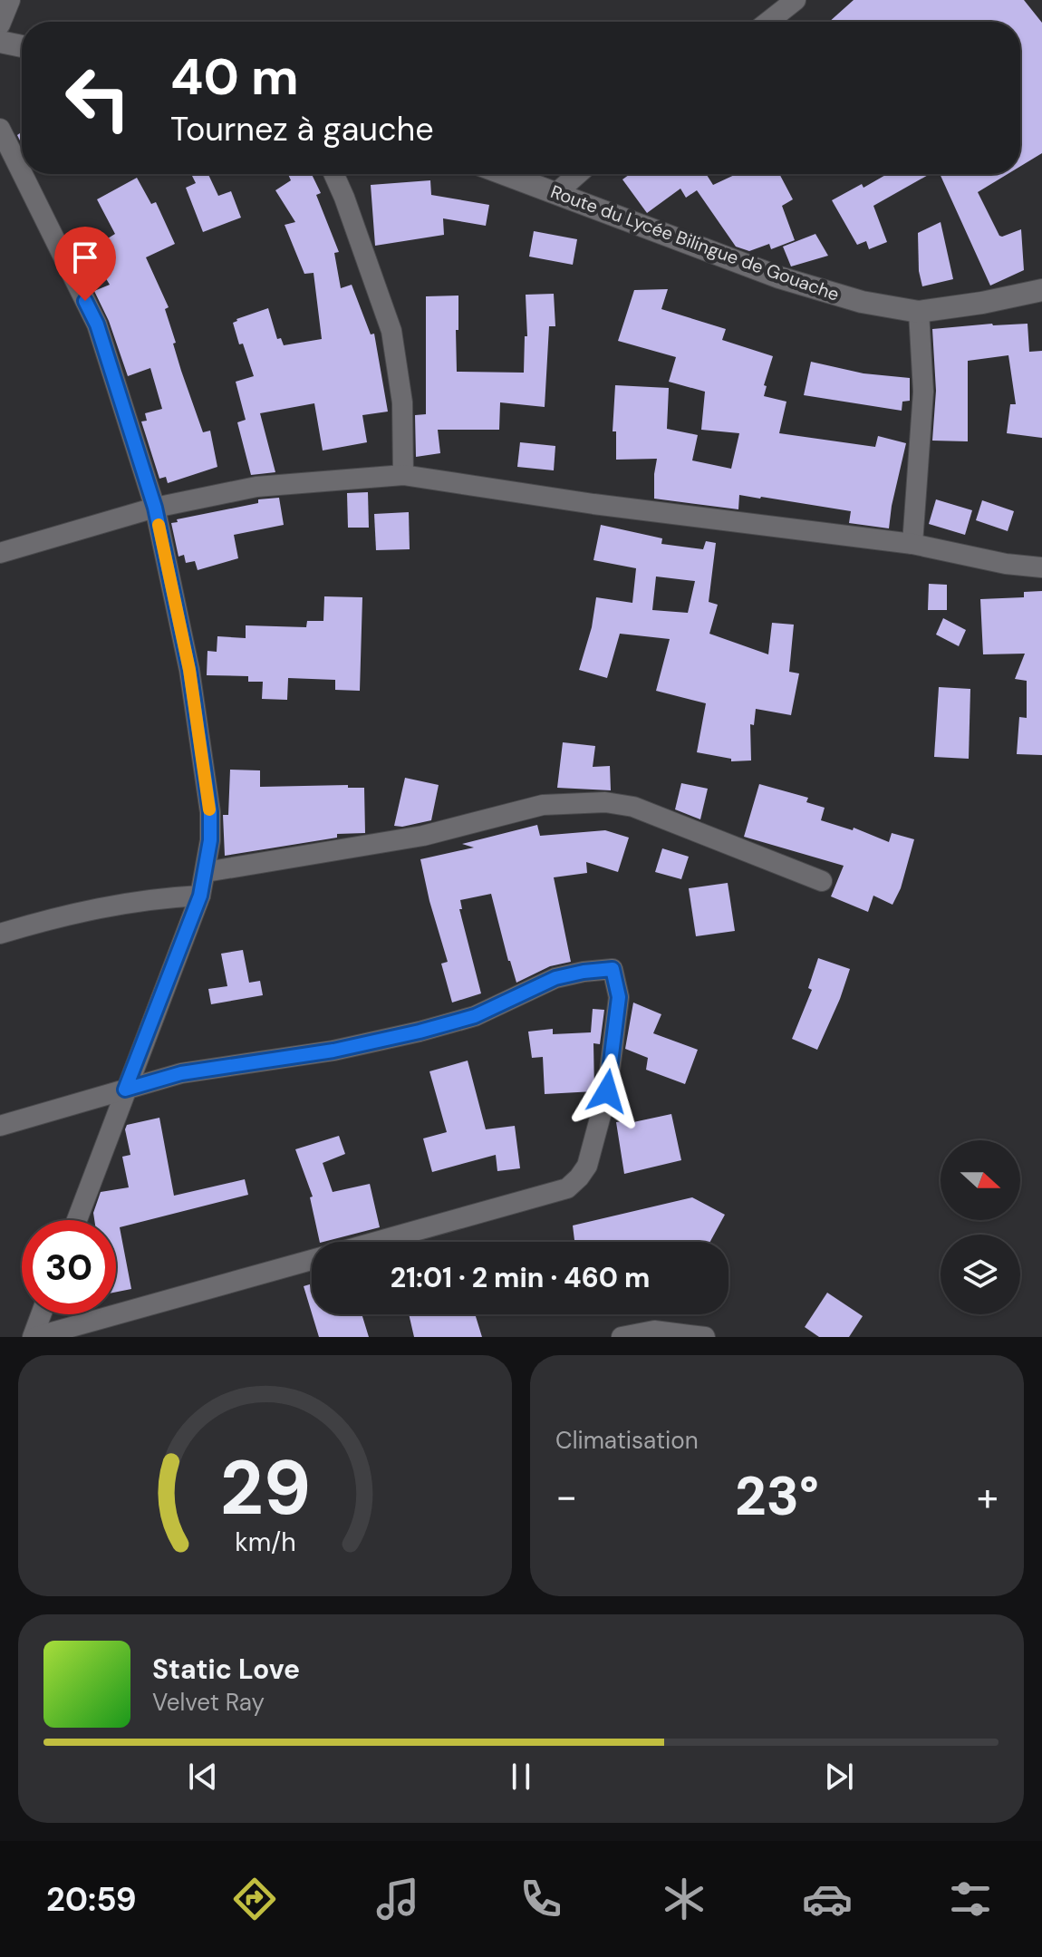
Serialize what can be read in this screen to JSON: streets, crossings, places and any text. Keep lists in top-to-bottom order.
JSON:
{
  "streets": {
    "street": ["Route du Lycée Bilingue de Gouache"]
  },
  "north": "right",
  "page": {
    "turn": ["40 m", "Tournez à gauche"],
    "limit": "30",
    "trip": "21:01 · 2 min · 460 m",
    "tile": "Climatisation",
    "heat": ["−", "23°", "+"],
    "song": ["Static Love", "Velvet Ray"],
    "tabs": "20:59",
    "gauge": ["29", "km/h"]
  }
}
